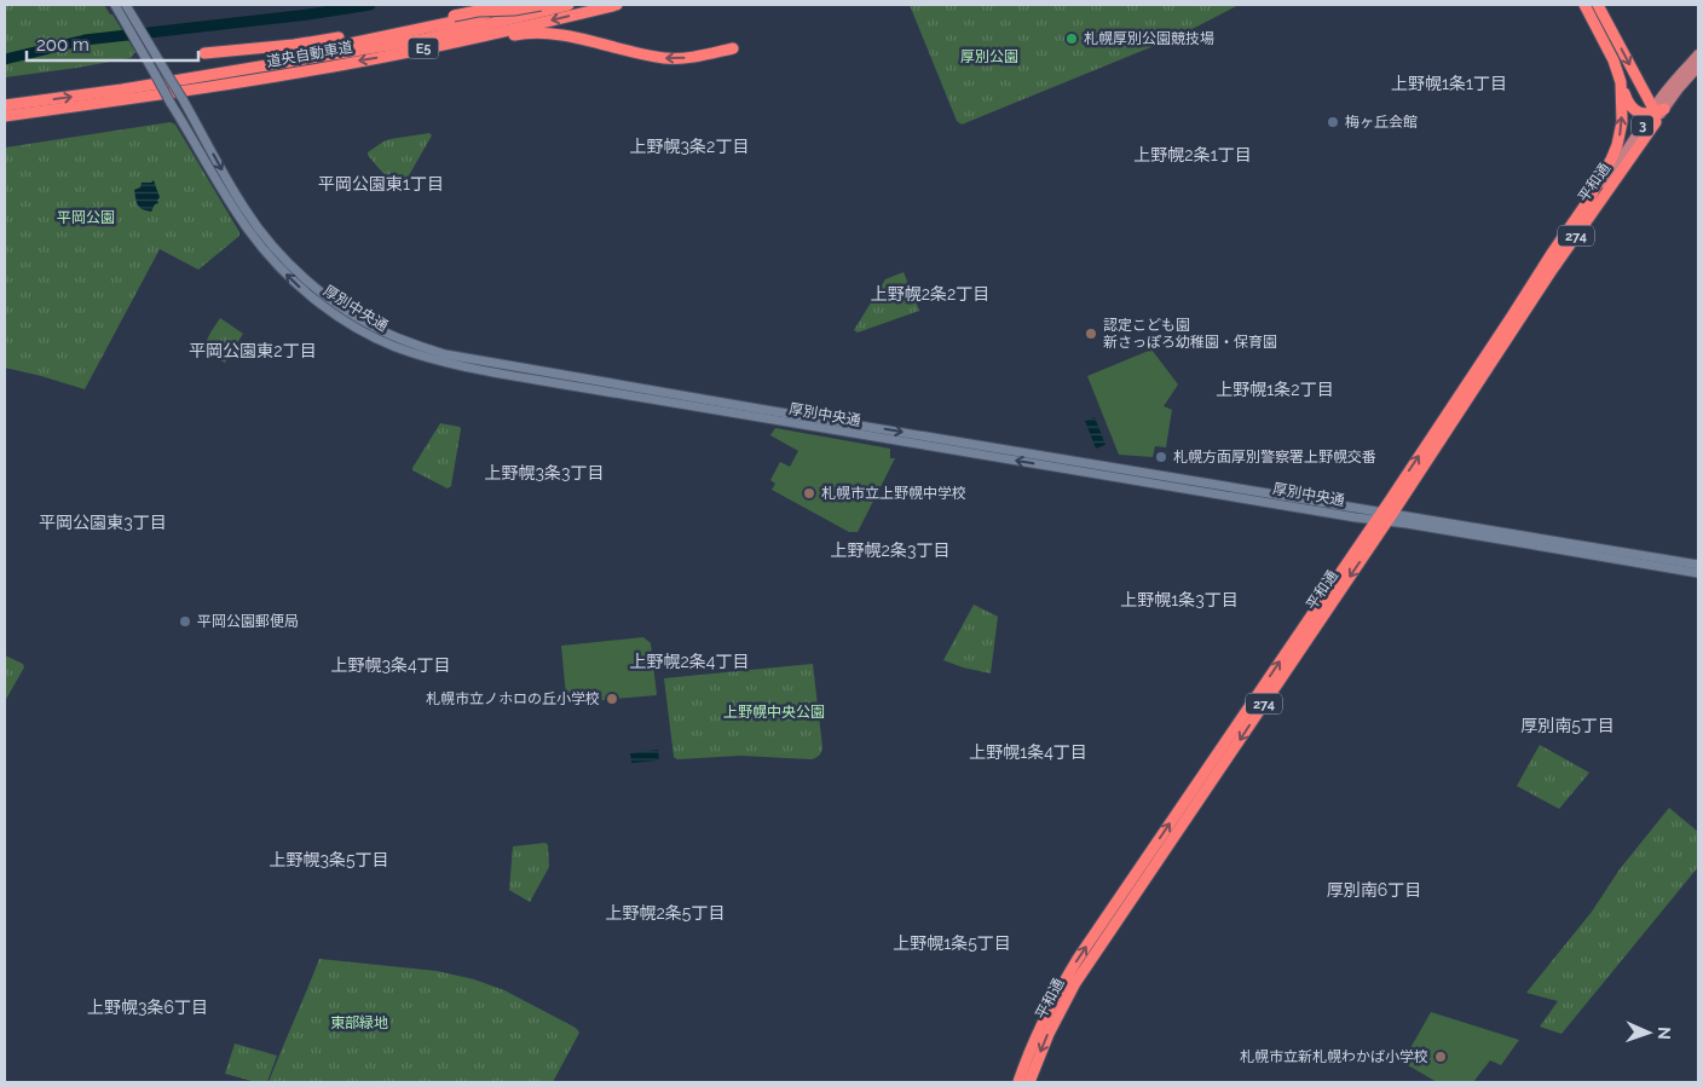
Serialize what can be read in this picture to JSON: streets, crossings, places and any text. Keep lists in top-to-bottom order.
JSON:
{
  "streets": {
    "highway": [
      "E5",
      "道央自動車道",
      "平和通",
      "274"
    ],
    "main road": ["3", "厚別中央通"]
  },
  "crossings": [
    ["3", "平和通"],
    ["3", "274"],
    ["平和通", "274"],
    ["平和通", "厚別中央通"]
  ],
  "districts": [
    "上野幌1条1丁目",
    "上野幌3条2丁目",
    "上野幌2条1丁目",
    "平岡公園東1丁目",
    "上野幌2条2丁目",
    "平岡公園東2丁目",
    "上野幌1条2丁目",
    "上野幌3条3丁目",
    "平岡公園東3丁目",
    "上野幌2条3丁目",
    "上野幌1条3丁目",
    "上野幌2条4丁目",
    "上野幌3条4丁目",
    "厚別南5丁目",
    "上野幌1条4丁目",
    "上野幌3条5丁目",
    "厚別南6丁目",
    "上野幌2条5丁目",
    "上野幌1条5丁目",
    "上野幌3条6丁目"
  ],
  "parks": [
    "厚別公園",
    "平岡公園",
    "上野幌中央公園",
    "東部緑地"
  ],
  "places": [
    "札幌厚別公園競技場",
    "梅ヶ丘会館",
    "認定こども園 新さっぽろ幼稚園・保育園",
    "札幌方面厚別警察署上野幌交番",
    "札幌市立上野幌中学校",
    "平岡公園郵便局",
    "札幌市立ノホロの丘小学校",
    "札幌市立新札幌わかば小学校"
  ],
  "scale_bar": "200 m",
  "north": "right"
}
